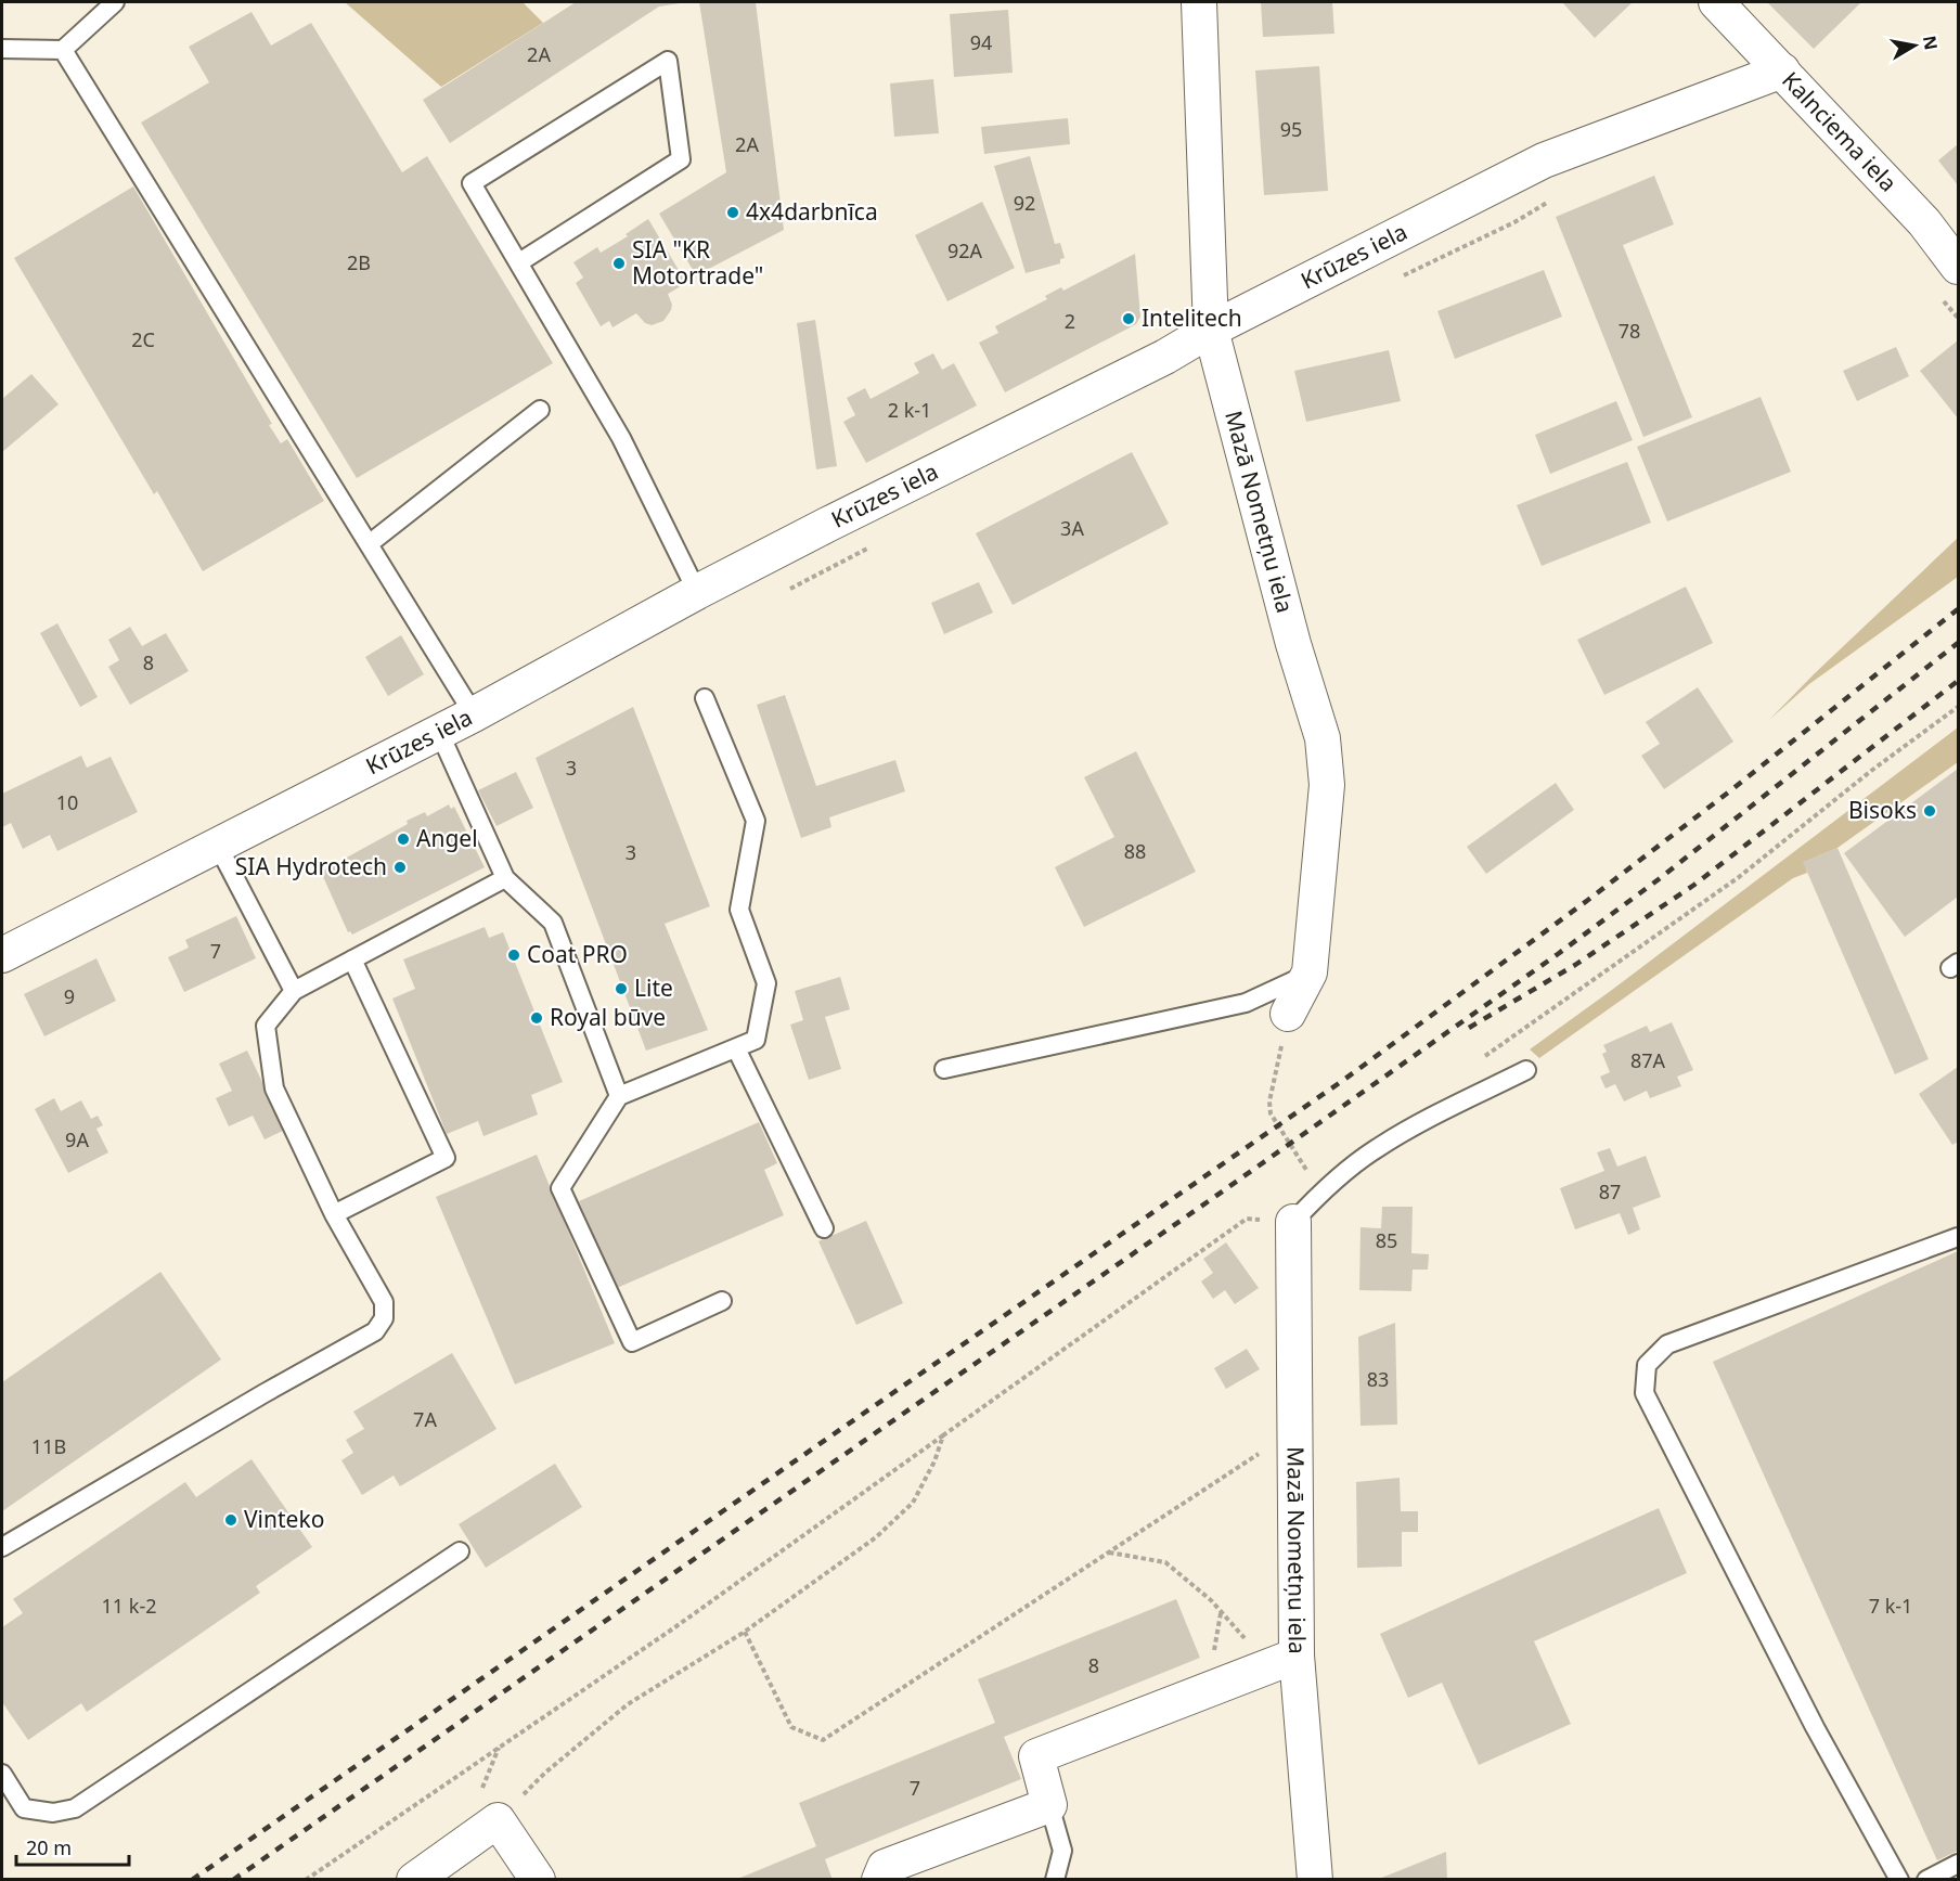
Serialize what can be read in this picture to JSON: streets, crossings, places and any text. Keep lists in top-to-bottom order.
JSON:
{
  "streets": {
    "street": ["Kalnciema iela", "Krūzes iela", "Mazā Nometņu iela"]
  },
  "crossings": [
    ["Kalnciema iela", "Krūzes iela"],
    ["Krūzes iela", "Mazā Nometņu iela"]
  ],
  "places": [
    "4x4darbnīca",
    "SIA \"KR Motortrade\"",
    "Intelitech",
    "Bisoks",
    "Angel",
    "SIA Hydrotech",
    "Coat PRO",
    "Lite",
    "Royal būve",
    "Vinteko"
  ],
  "house_numbers": [
    "94",
    "2A",
    "95",
    "2A",
    "92",
    "92A",
    "2B",
    "2",
    "78",
    "2C",
    "2 k-1",
    "3A",
    "8",
    "3",
    "10",
    "88",
    "3",
    "7",
    "9",
    "87A",
    "9A",
    "87",
    "85",
    "83",
    "7A",
    "11B",
    "11 k-2",
    "7 k-1",
    "8",
    "7"
  ],
  "scale_bar": "20 m",
  "north": "right"
}
